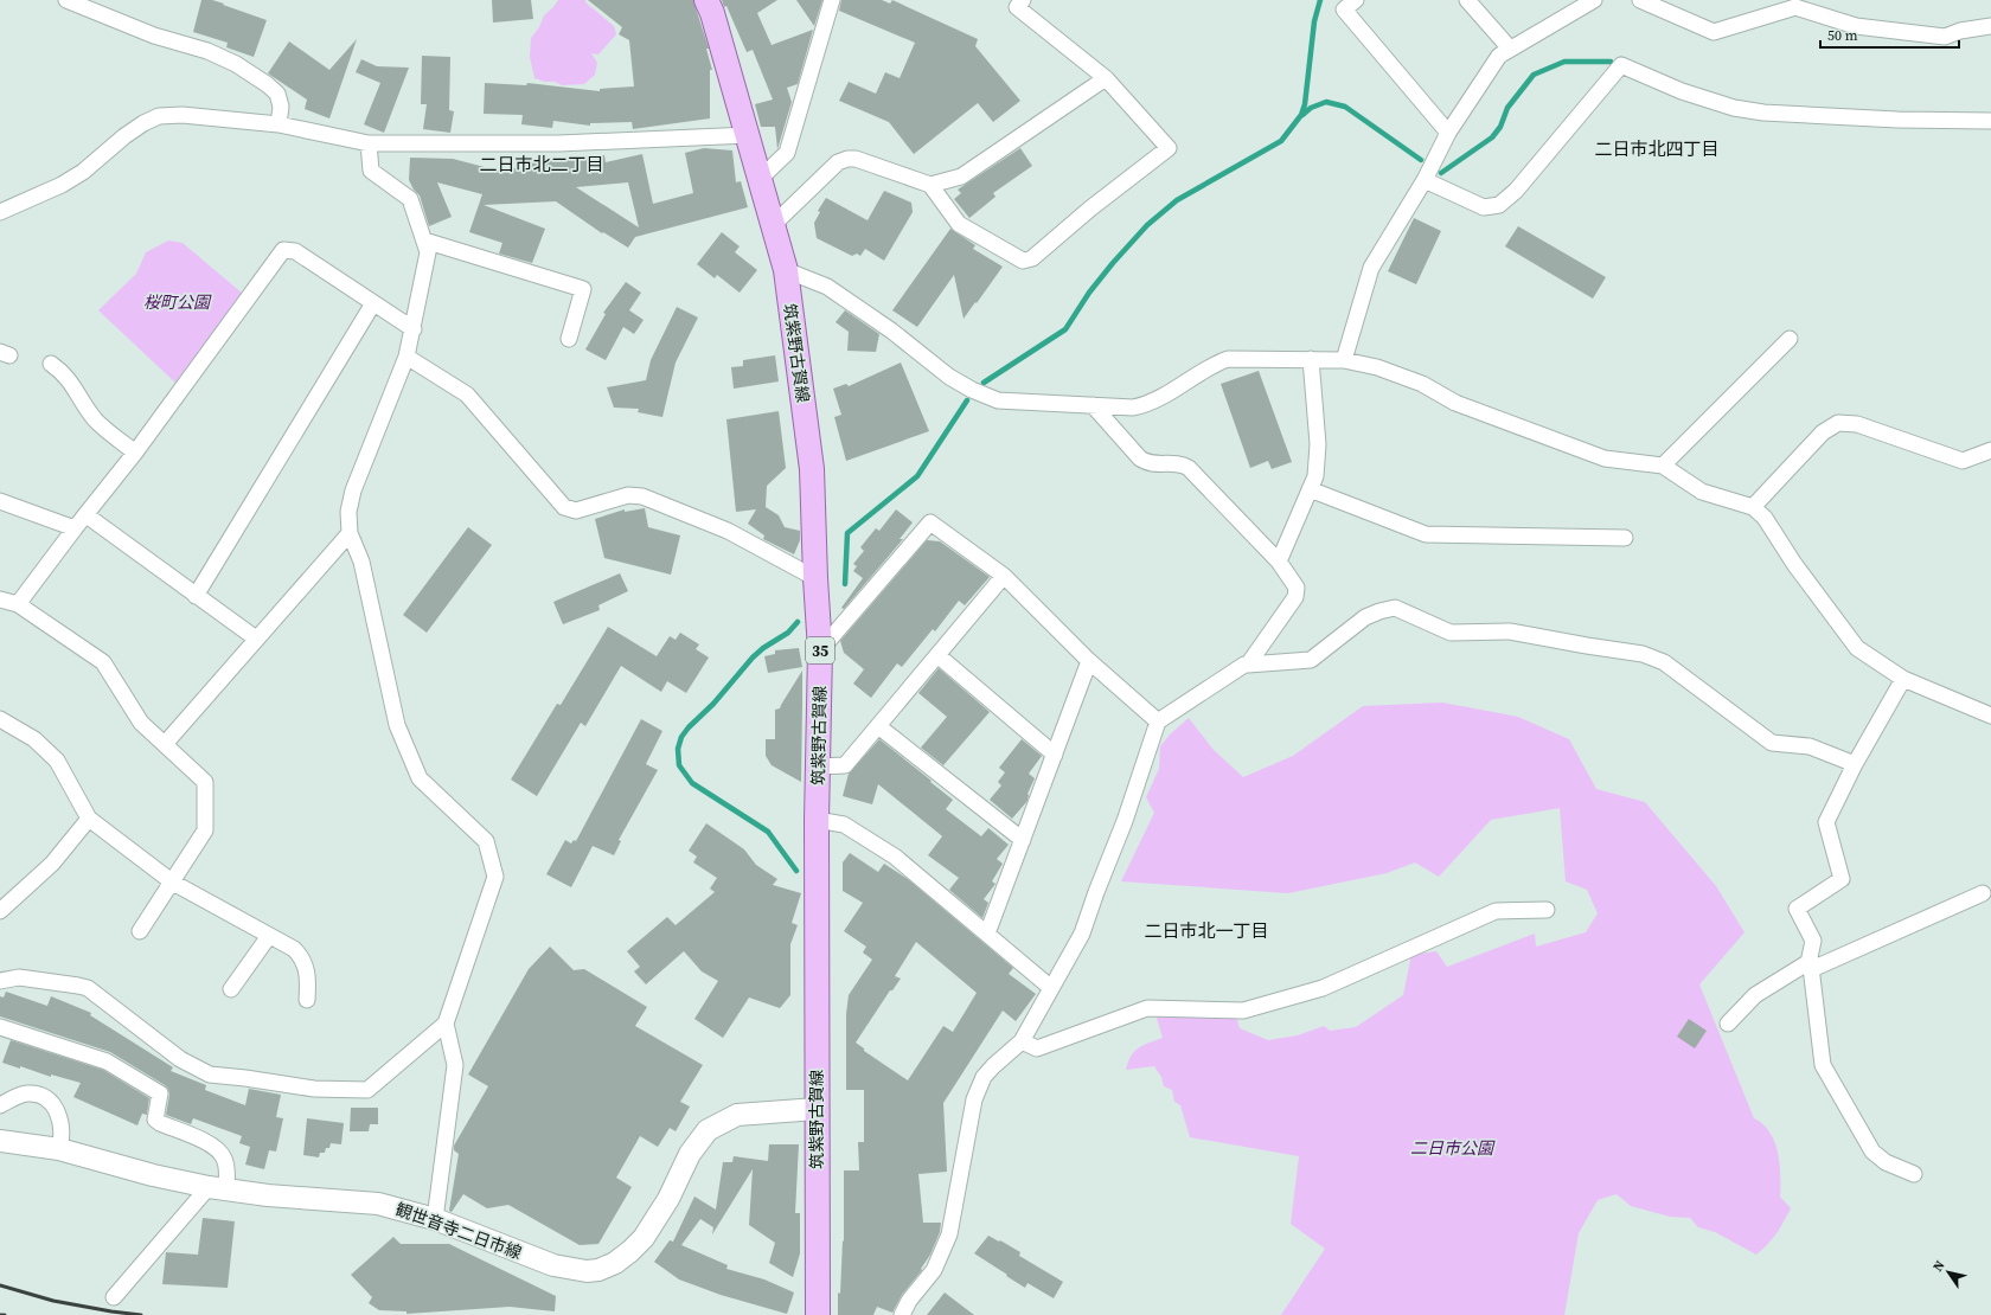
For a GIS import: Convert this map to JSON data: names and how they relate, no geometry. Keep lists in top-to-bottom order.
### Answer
{
  "streets": {
    "main road": ["筑紫野古賀線", "35", "観世音寺二日市線"]
  },
  "crossings": [
    ["筑紫野古賀線", "観世音寺二日市線"]
  ],
  "districts": ["二日市北四丁目", "二日市北二丁目", "二日市北一丁目"],
  "parks": ["桜町公園", "二日市公園"],
  "scale_bar": "50 m",
  "north": "top left"
}
